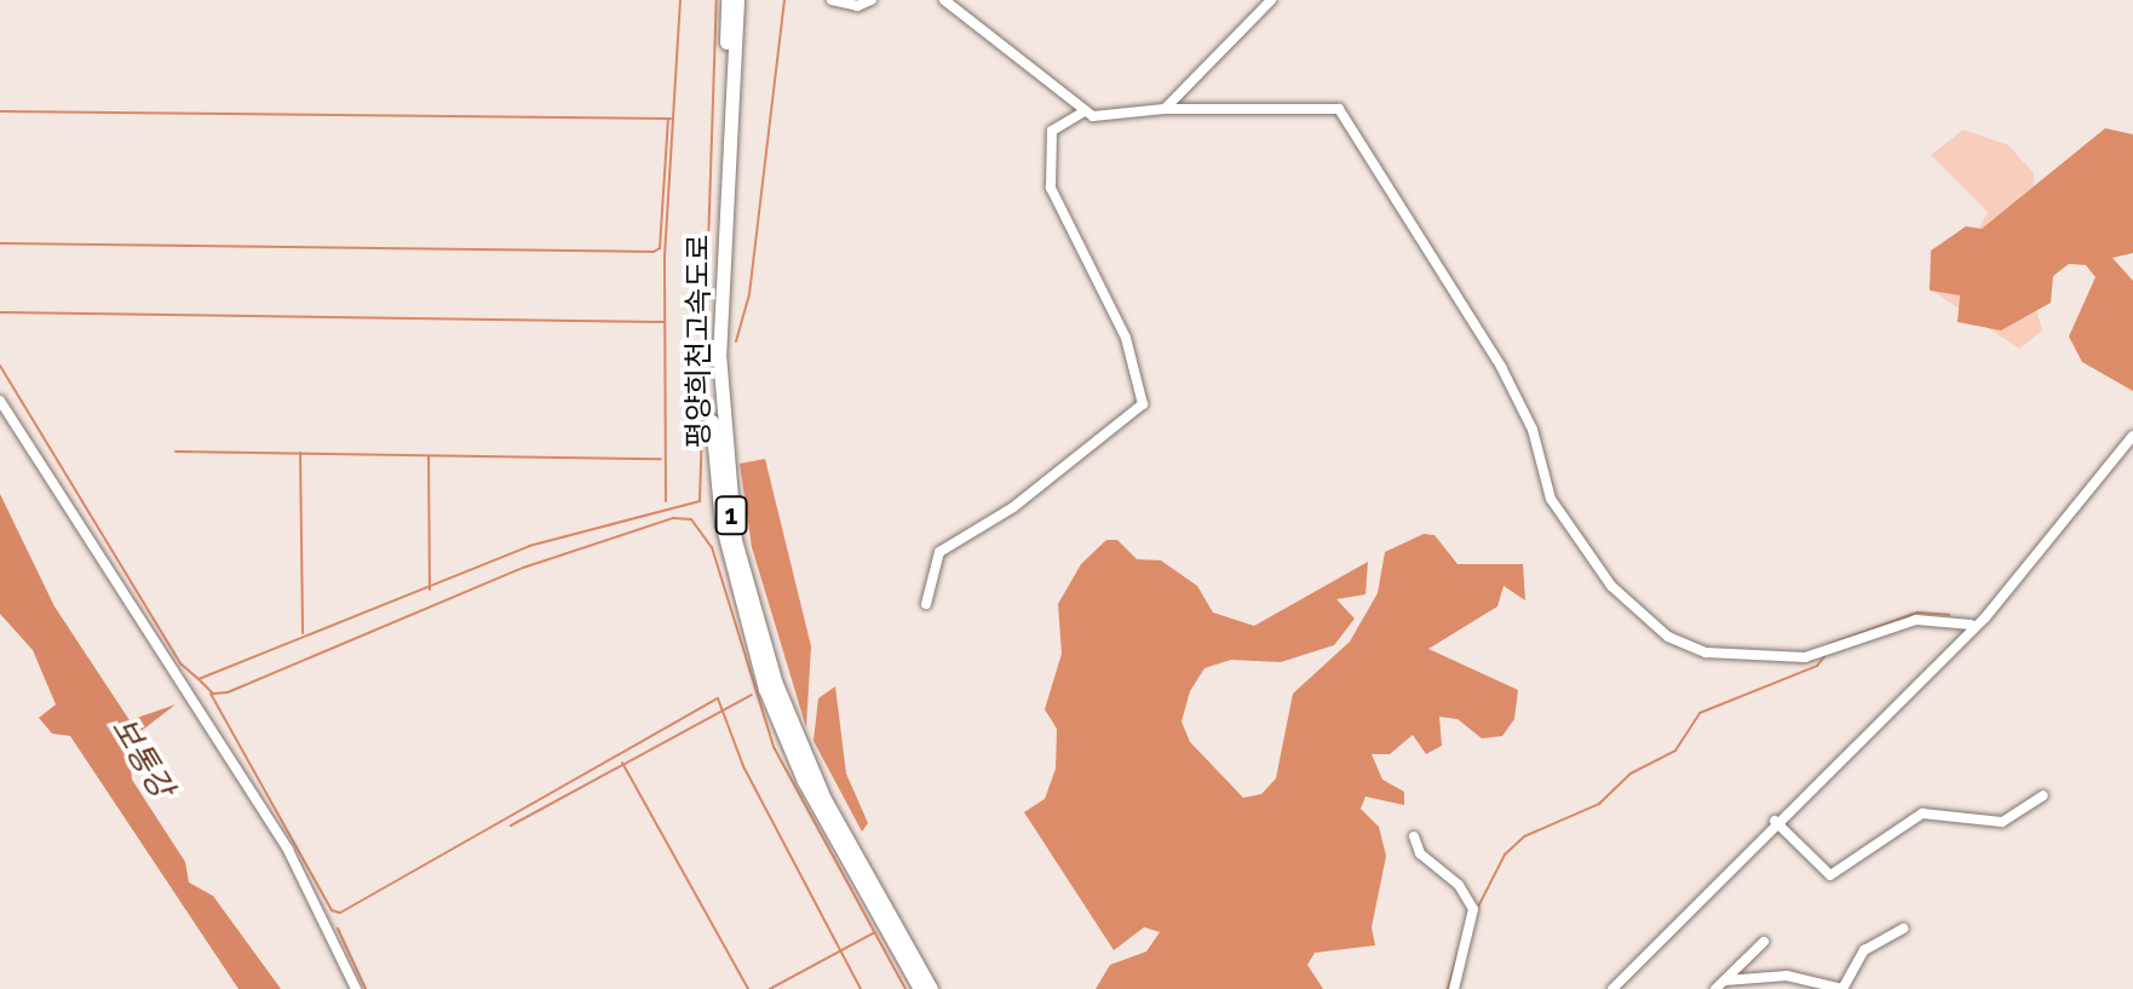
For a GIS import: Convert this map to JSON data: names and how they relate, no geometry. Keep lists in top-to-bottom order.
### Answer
{
  "streets": {
    "highway": ["평양희천고속도로", "1"]
  },
  "water": ["보통강"]
}
